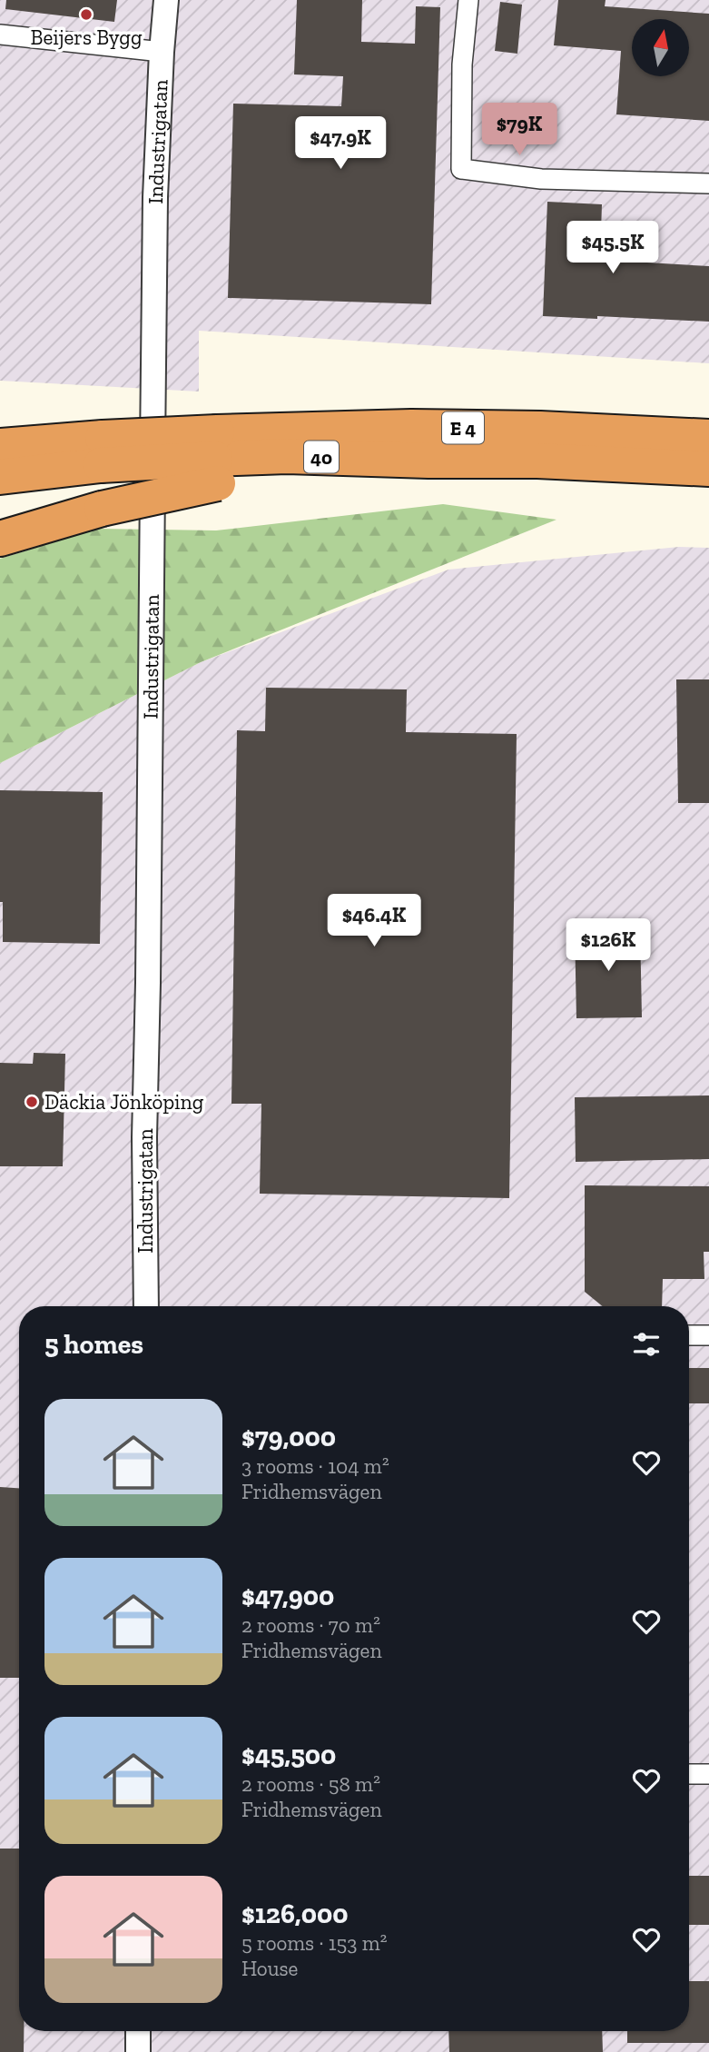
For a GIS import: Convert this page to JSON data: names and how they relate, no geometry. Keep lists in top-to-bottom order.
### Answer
{
  "streets": {
    "highway": ["E 4", "40"],
    "street": ["Industrigatan"]
  },
  "crossings": [
    ["E 4", "40"]
  ],
  "places": ["Beijers Bygg", "Däckia Jönköping"],
  "north": "top",
  "page": {
    "price": [
      "$79K",
      "$47.9K",
      "$45.5K",
      "$46.4K",
      "$126K"
    ],
    "heading": "5 homes",
    "list": [
      {
        "name": "$79,000",
        "note": "3 rooms · 104 m² · Fridhemsvägen"
      },
      {
        "name": "$47,900",
        "note": "2 rooms · 70 m² · Fridhemsvägen"
      },
      {
        "name": "$45,500",
        "note": "2 rooms · 58 m² · Fridhemsvägen"
      },
      {
        "name": "$126,000",
        "note": "5 rooms · 153 m² · House"
      }
    ]
  }
}
